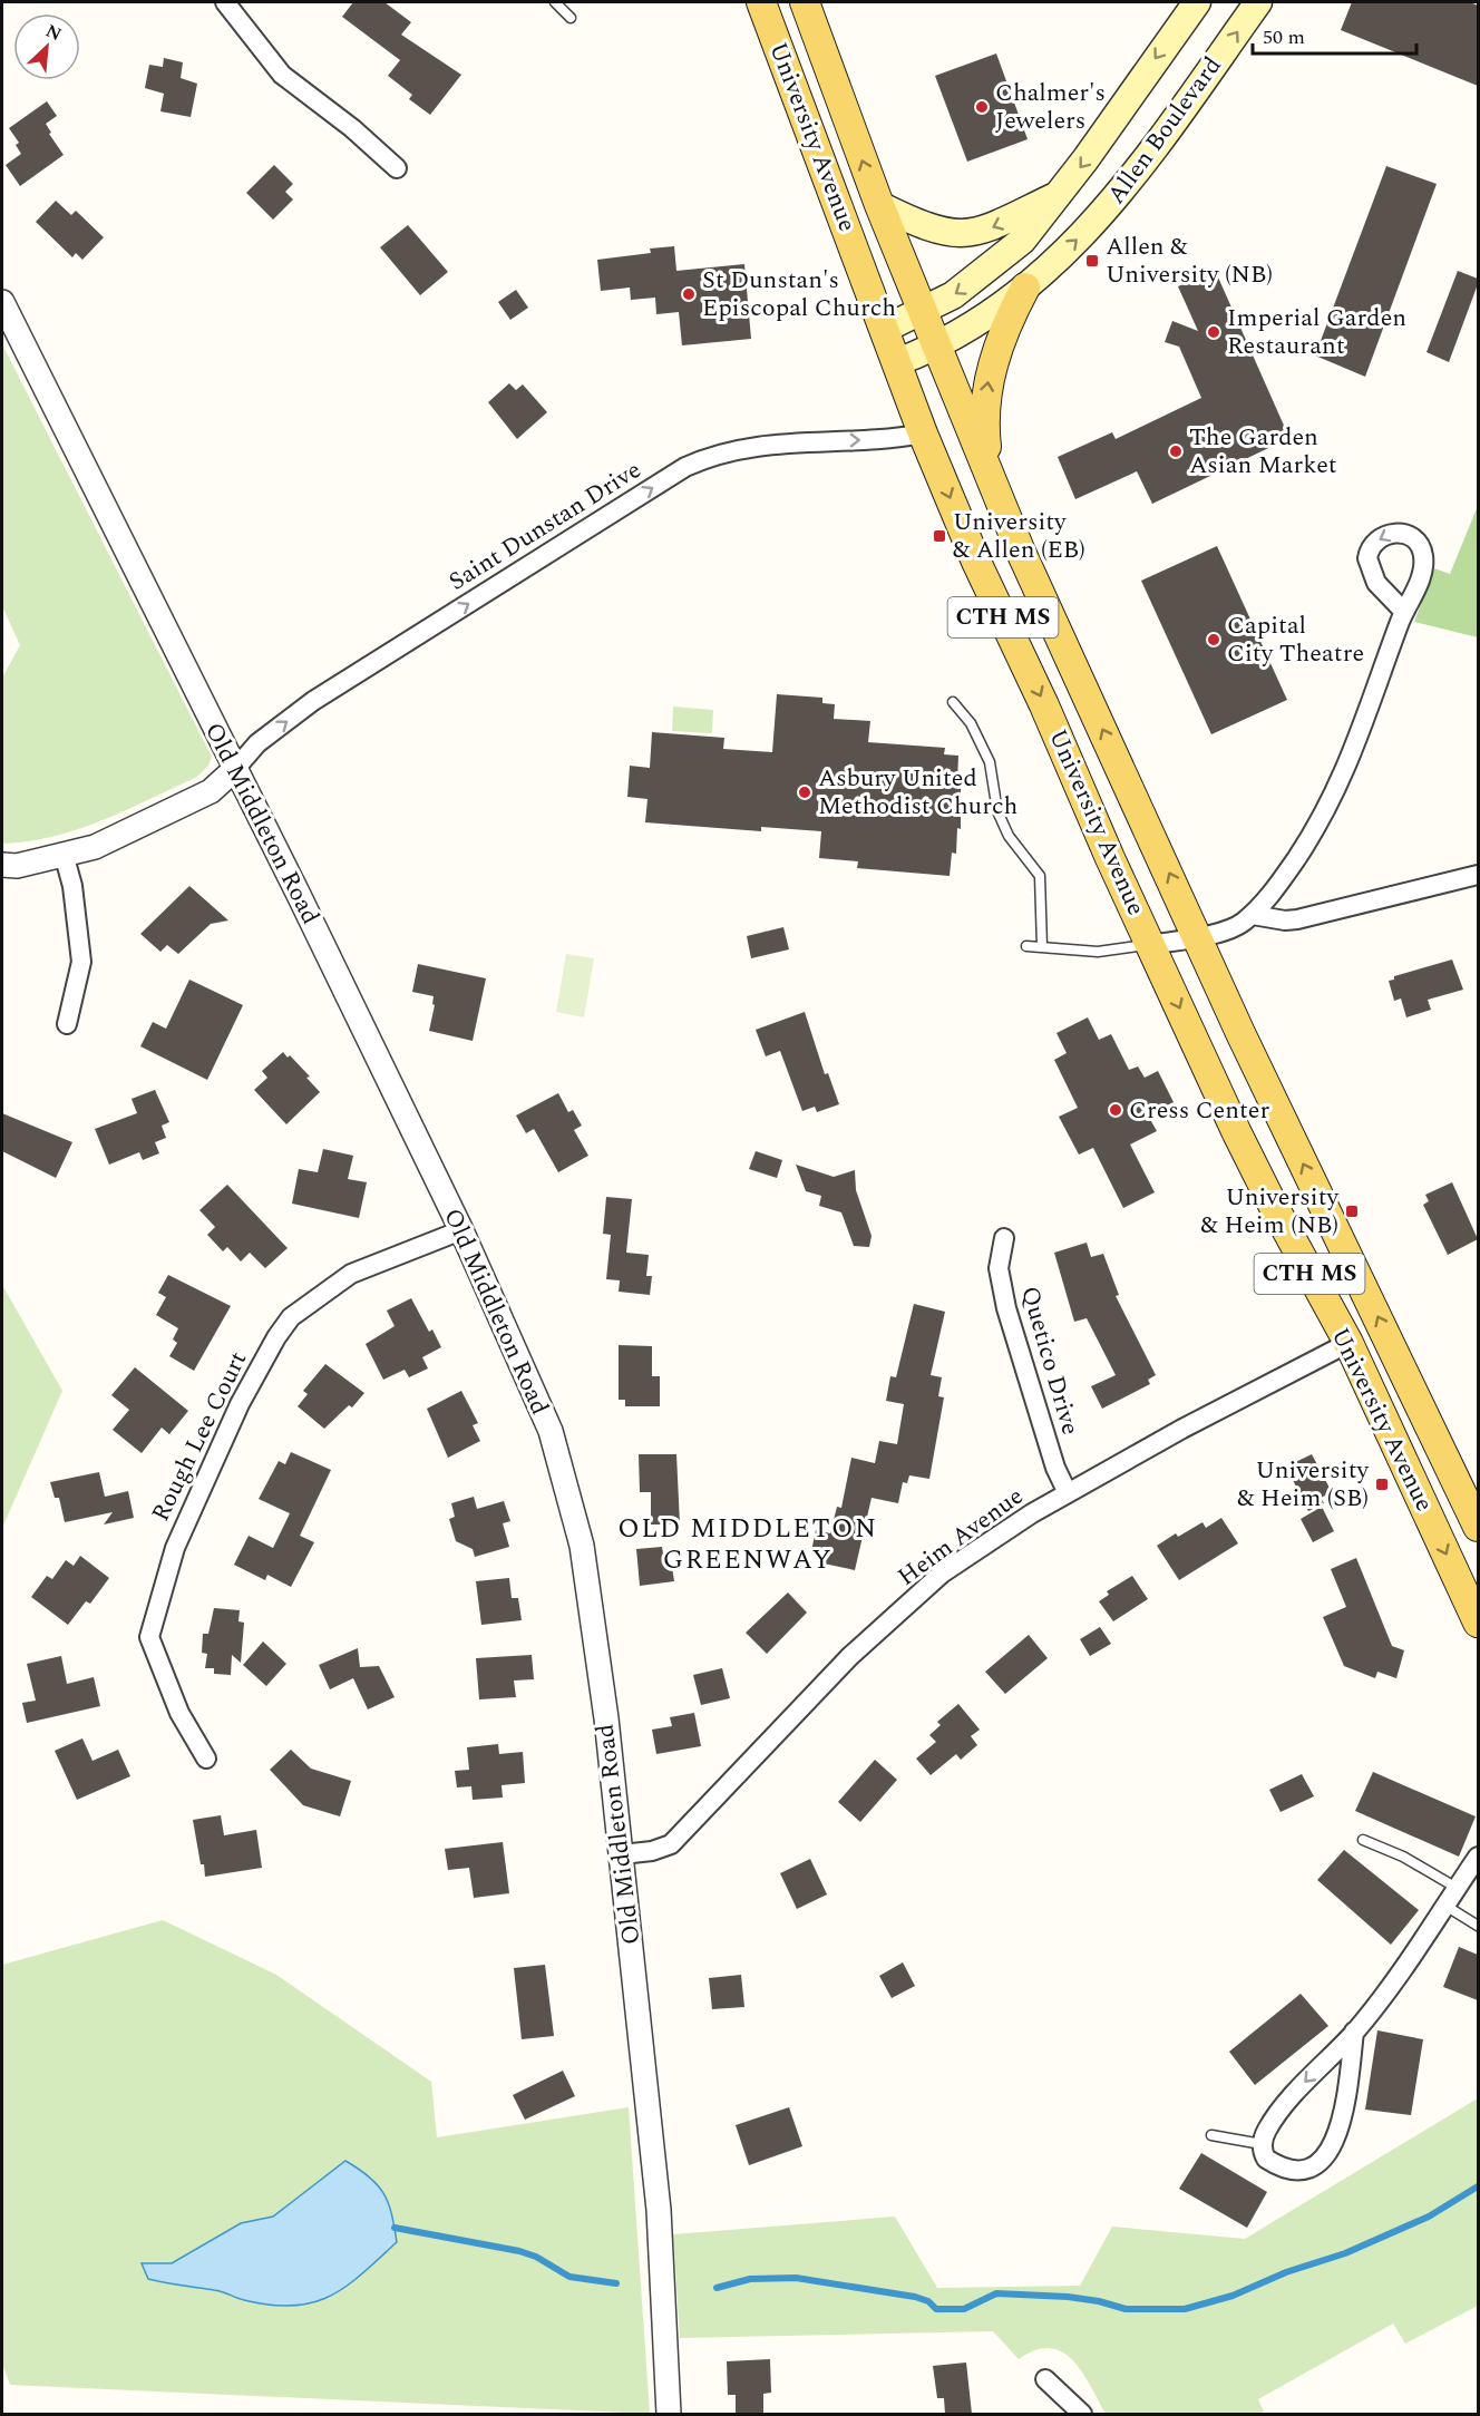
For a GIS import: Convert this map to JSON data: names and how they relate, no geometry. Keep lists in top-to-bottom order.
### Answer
{
  "streets": {
    "main road": ["Allen Boulevard", "University Avenue", "CTH MS"],
    "street": [
      "Saint Dunstan Drive",
      "Old Middleton Road",
      "Quetico Drive",
      "Rough Lee Court",
      "Heim Avenue"
    ]
  },
  "crossings": [
    ["Allen Boulevard", "University Avenue"],
    ["University Avenue", "Saint Dunstan Drive"],
    ["University Avenue", "Heim Avenue"],
    ["Saint Dunstan Drive", "Old Middleton Road"],
    ["Old Middleton Road", "Rough Lee Court"],
    ["Old Middleton Road", "Heim Avenue"],
    ["Quetico Drive", "Heim Avenue"]
  ],
  "one_way": ["Saint Dunstan Drive"],
  "districts": ["OLD MIDDLETON GREENWAY"],
  "places": {
    "other": [
      "Chalmer's Jewelers",
      "St Dunstan's Episcopal Church",
      "Imperial Garden Restaurant",
      "The Garden Asian Market",
      "Capital City Theatre",
      "Asbury United Methodist Church",
      "Cress Center"
    ],
    "transit": [
      "Allen & University (NB)",
      "University & Allen (EB)",
      "University & Heim (NB)",
      "University & Heim (SB)"
    ]
  },
  "scale_bar": "50 m",
  "north": "top right"
}
